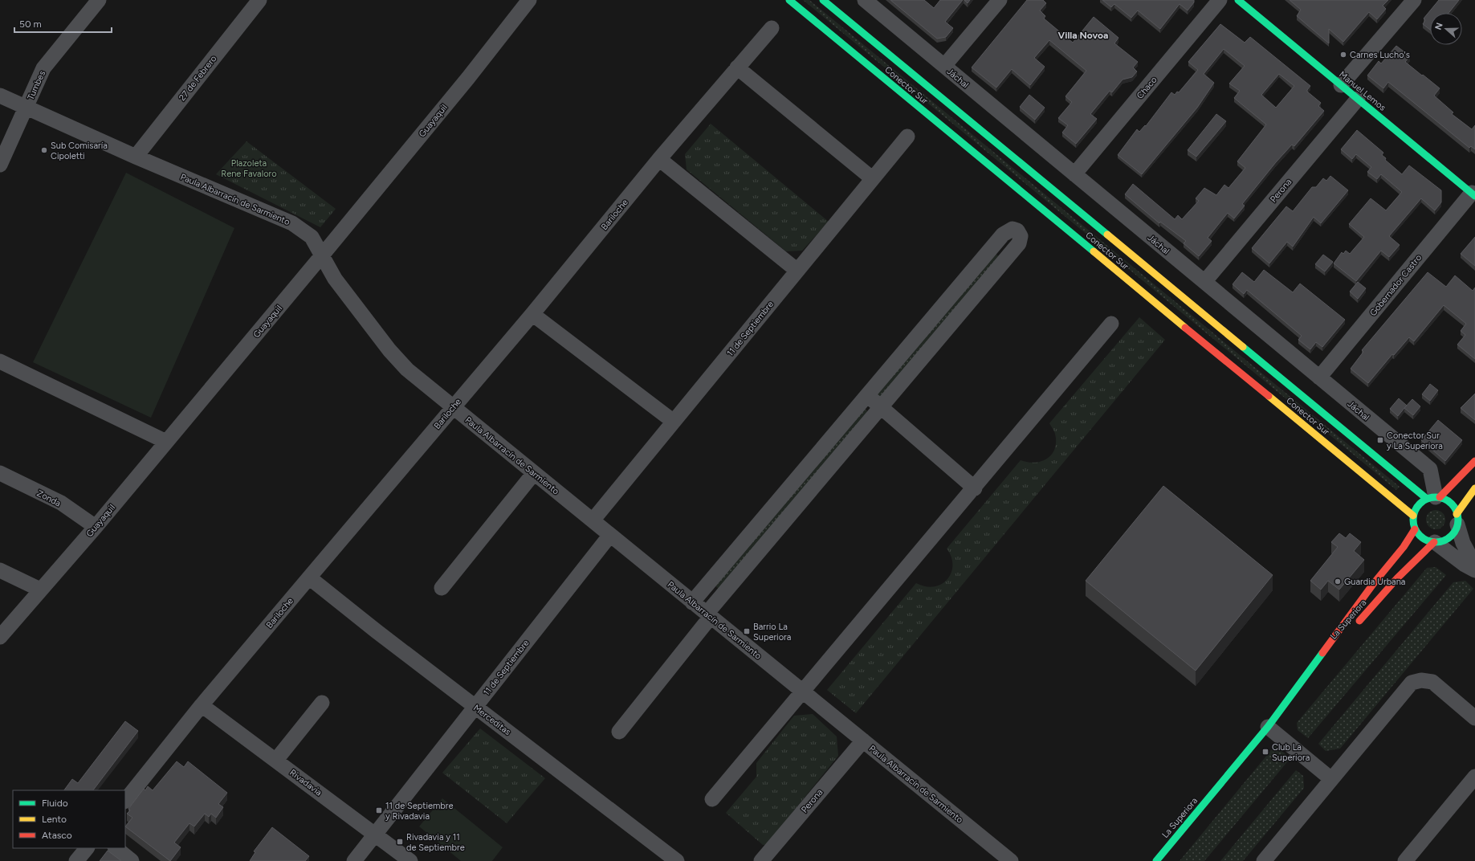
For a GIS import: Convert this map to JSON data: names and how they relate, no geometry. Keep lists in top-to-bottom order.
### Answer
{
  "streets": {
    "main road": ["Conector Sur", "Manuel Lemos", "La Superiora"],
    "street": [
      "27 de Febrero",
      "Jáchal",
      "Tumbes",
      "Chaco",
      "Guayaquil",
      "Perona",
      "Paula Albarracín de Sarmiento",
      "Bariloche",
      "Gobernador Castro",
      "11 de Septiembre",
      "Zonda",
      "Merceditas",
      "Rivadavia"
    ]
  },
  "crossings": [
    ["27 de Febrero", "Paula Albarracín de Sarmiento"],
    ["Jáchal", "Conector Sur"],
    ["Jáchal", "Chaco"],
    ["Jáchal", "Perona"],
    ["Jáchal", "Gobernador Castro"],
    ["Jáchal", "La Superiora"],
    ["Tumbes", "Paula Albarracín de Sarmiento"],
    ["Conector Sur", "La Superiora"],
    ["Manuel Lemos", "Perona"],
    ["Manuel Lemos", "Gobernador Castro"],
    ["Guayaquil", "Paula Albarracín de Sarmiento"],
    ["Guayaquil", "Zonda"],
    ["Perona", "Paula Albarracín de Sarmiento"],
    ["Paula Albarracín de Sarmiento", "Bariloche"],
    ["Paula Albarracín de Sarmiento", "11 de Septiembre"],
    ["Bariloche", "Merceditas"],
    ["Bariloche", "Rivadavia"],
    ["11 de Septiembre", "Merceditas"],
    ["11 de Septiembre", "Rivadavia"]
  ],
  "districts": ["Villa Novoa"],
  "parks": ["Plazoleta Rene Favaloro"],
  "places": {
    "other": ["Carnes Lucho's", "Sub Comisaría Cipoletti", "Guardia Urbana"],
    "transit": [
      "Conector Sur y La Superiora",
      "Barrio La Superiora",
      "Club La Superiora",
      "11 de Septiembre y Rivadavia",
      "Rivadavia y 11 de Septiembre"
    ]
  },
  "legend": ["Fluido", "Lento", "Atasco"],
  "scale_bar": "50 m",
  "north": "left"
}
